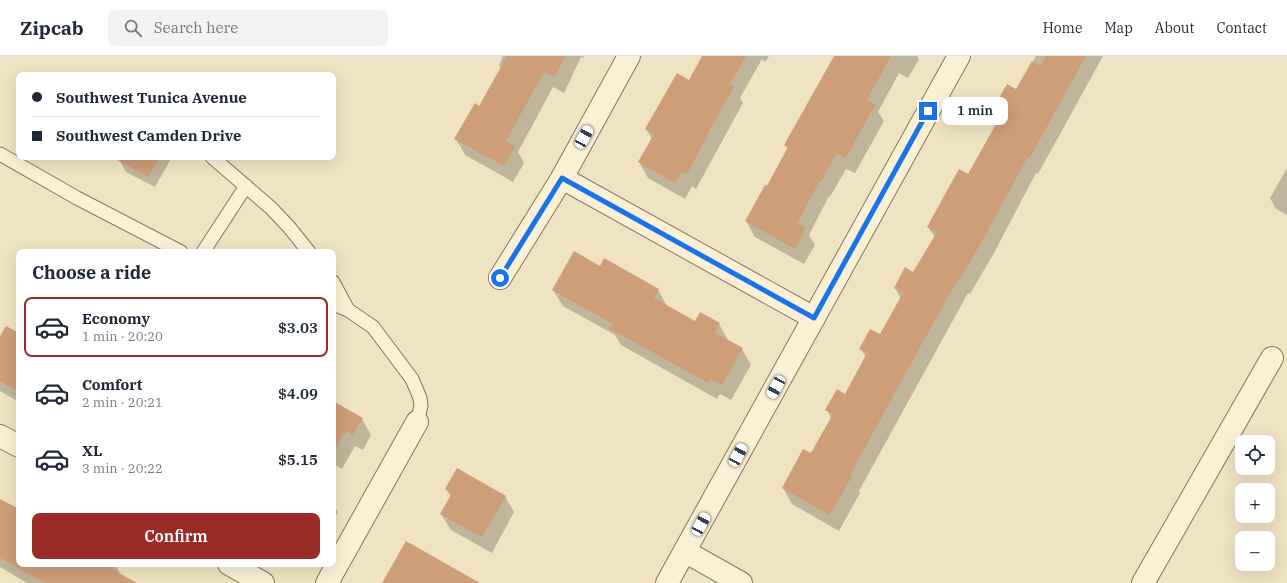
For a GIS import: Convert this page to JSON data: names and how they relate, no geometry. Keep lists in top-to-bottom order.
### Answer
{
  "page": {
    "header": "Zipcab",
    "search": "Search here",
    "nav": [
      "Home",
      "Map",
      "About",
      "Contact"
    ],
    "banner": ["Southwest Tunica Avenue", "Southwest Camden Drive"],
    "bubble": "1 min",
    "heading": "Choose a ride",
    "list": [
      {
        "name": "Economy",
        "note": "1 min · 20:20",
        "value": "$3.03"
      },
      {
        "name": "Comfort",
        "note": "2 min · 20:21",
        "value": "$4.09"
      },
      {
        "name": "XL",
        "note": "3 min · 20:22",
        "value": "$5.15"
      }
    ],
    "map_buttons": ["+", "−"],
    "buttons": "Confirm"
  }
}
